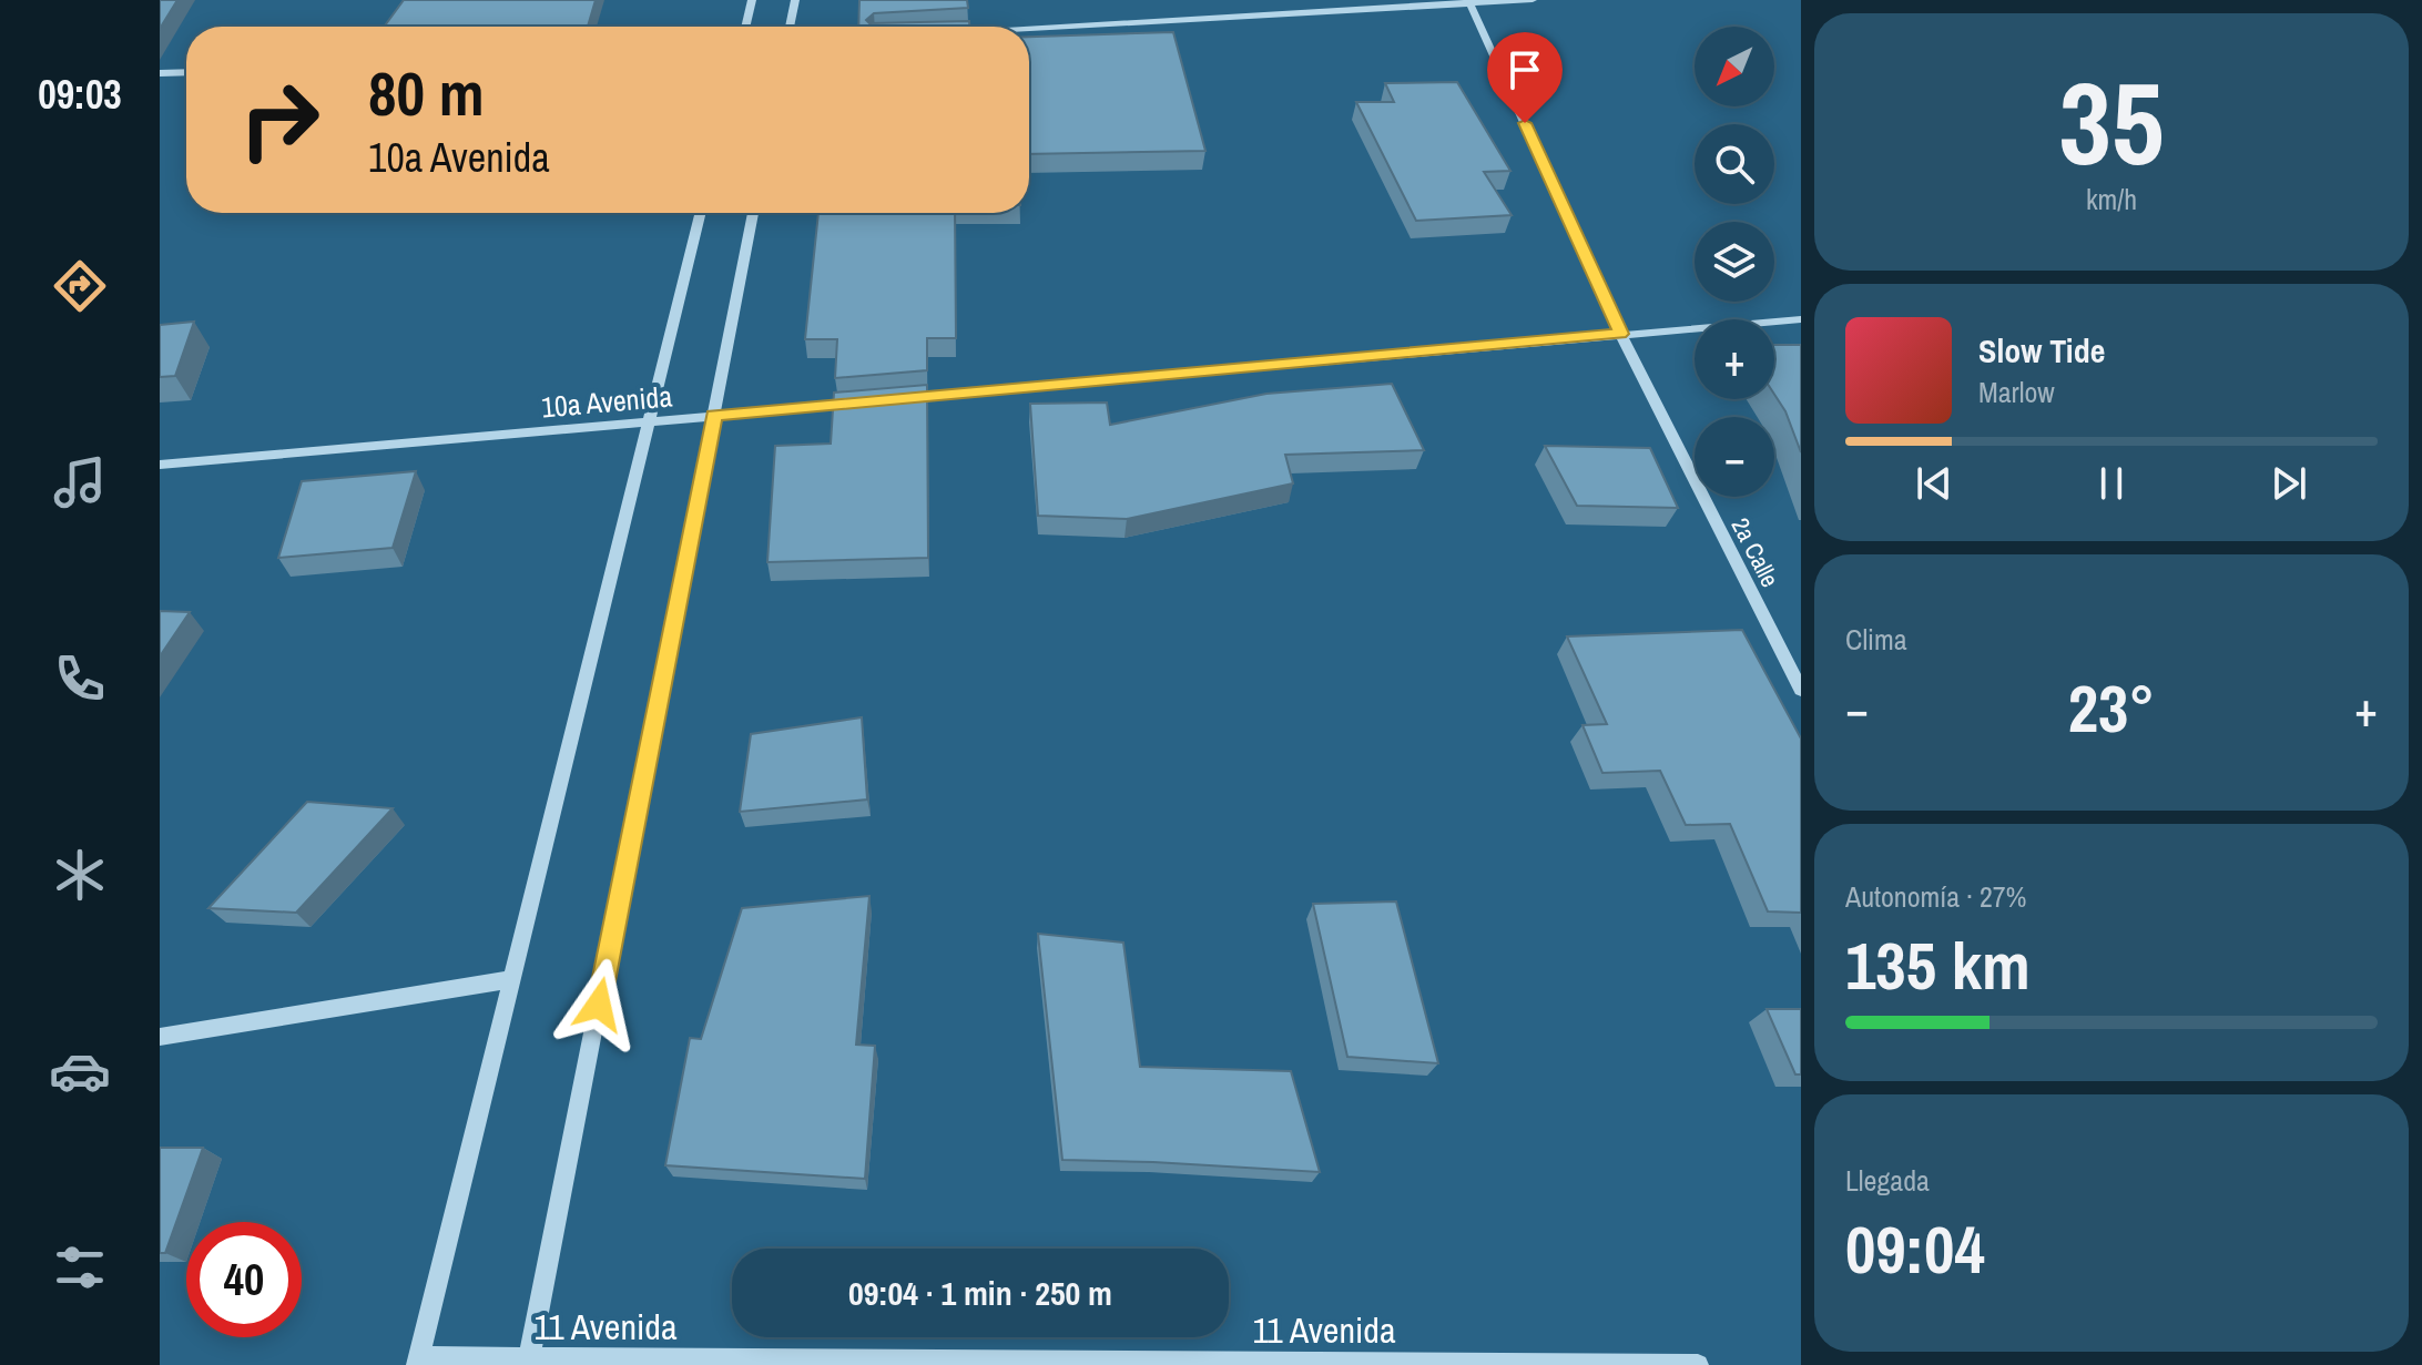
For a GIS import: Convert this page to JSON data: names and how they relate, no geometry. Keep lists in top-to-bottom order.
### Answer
{
  "streets": {
    "street": ["10a Avenida", "2a Calle", "11 Avenida"]
  },
  "north": "bottom left",
  "page": {
    "tabs": "09:03",
    "tile": [
      ["35", "km/h"],
      "Clima",
      ["Autonomía · 27%", "135 km"],
      ["Llegada", "09:04"]
    ],
    "map_buttons": ["+", "−"],
    "turn": ["80 m", "10a Avenida"],
    "song": ["Slow Tide", "Marlow"],
    "heat": ["−", "23°", "+"],
    "limit": "40",
    "trip": "09:04 · 1 min · 250 m"
  }
}
